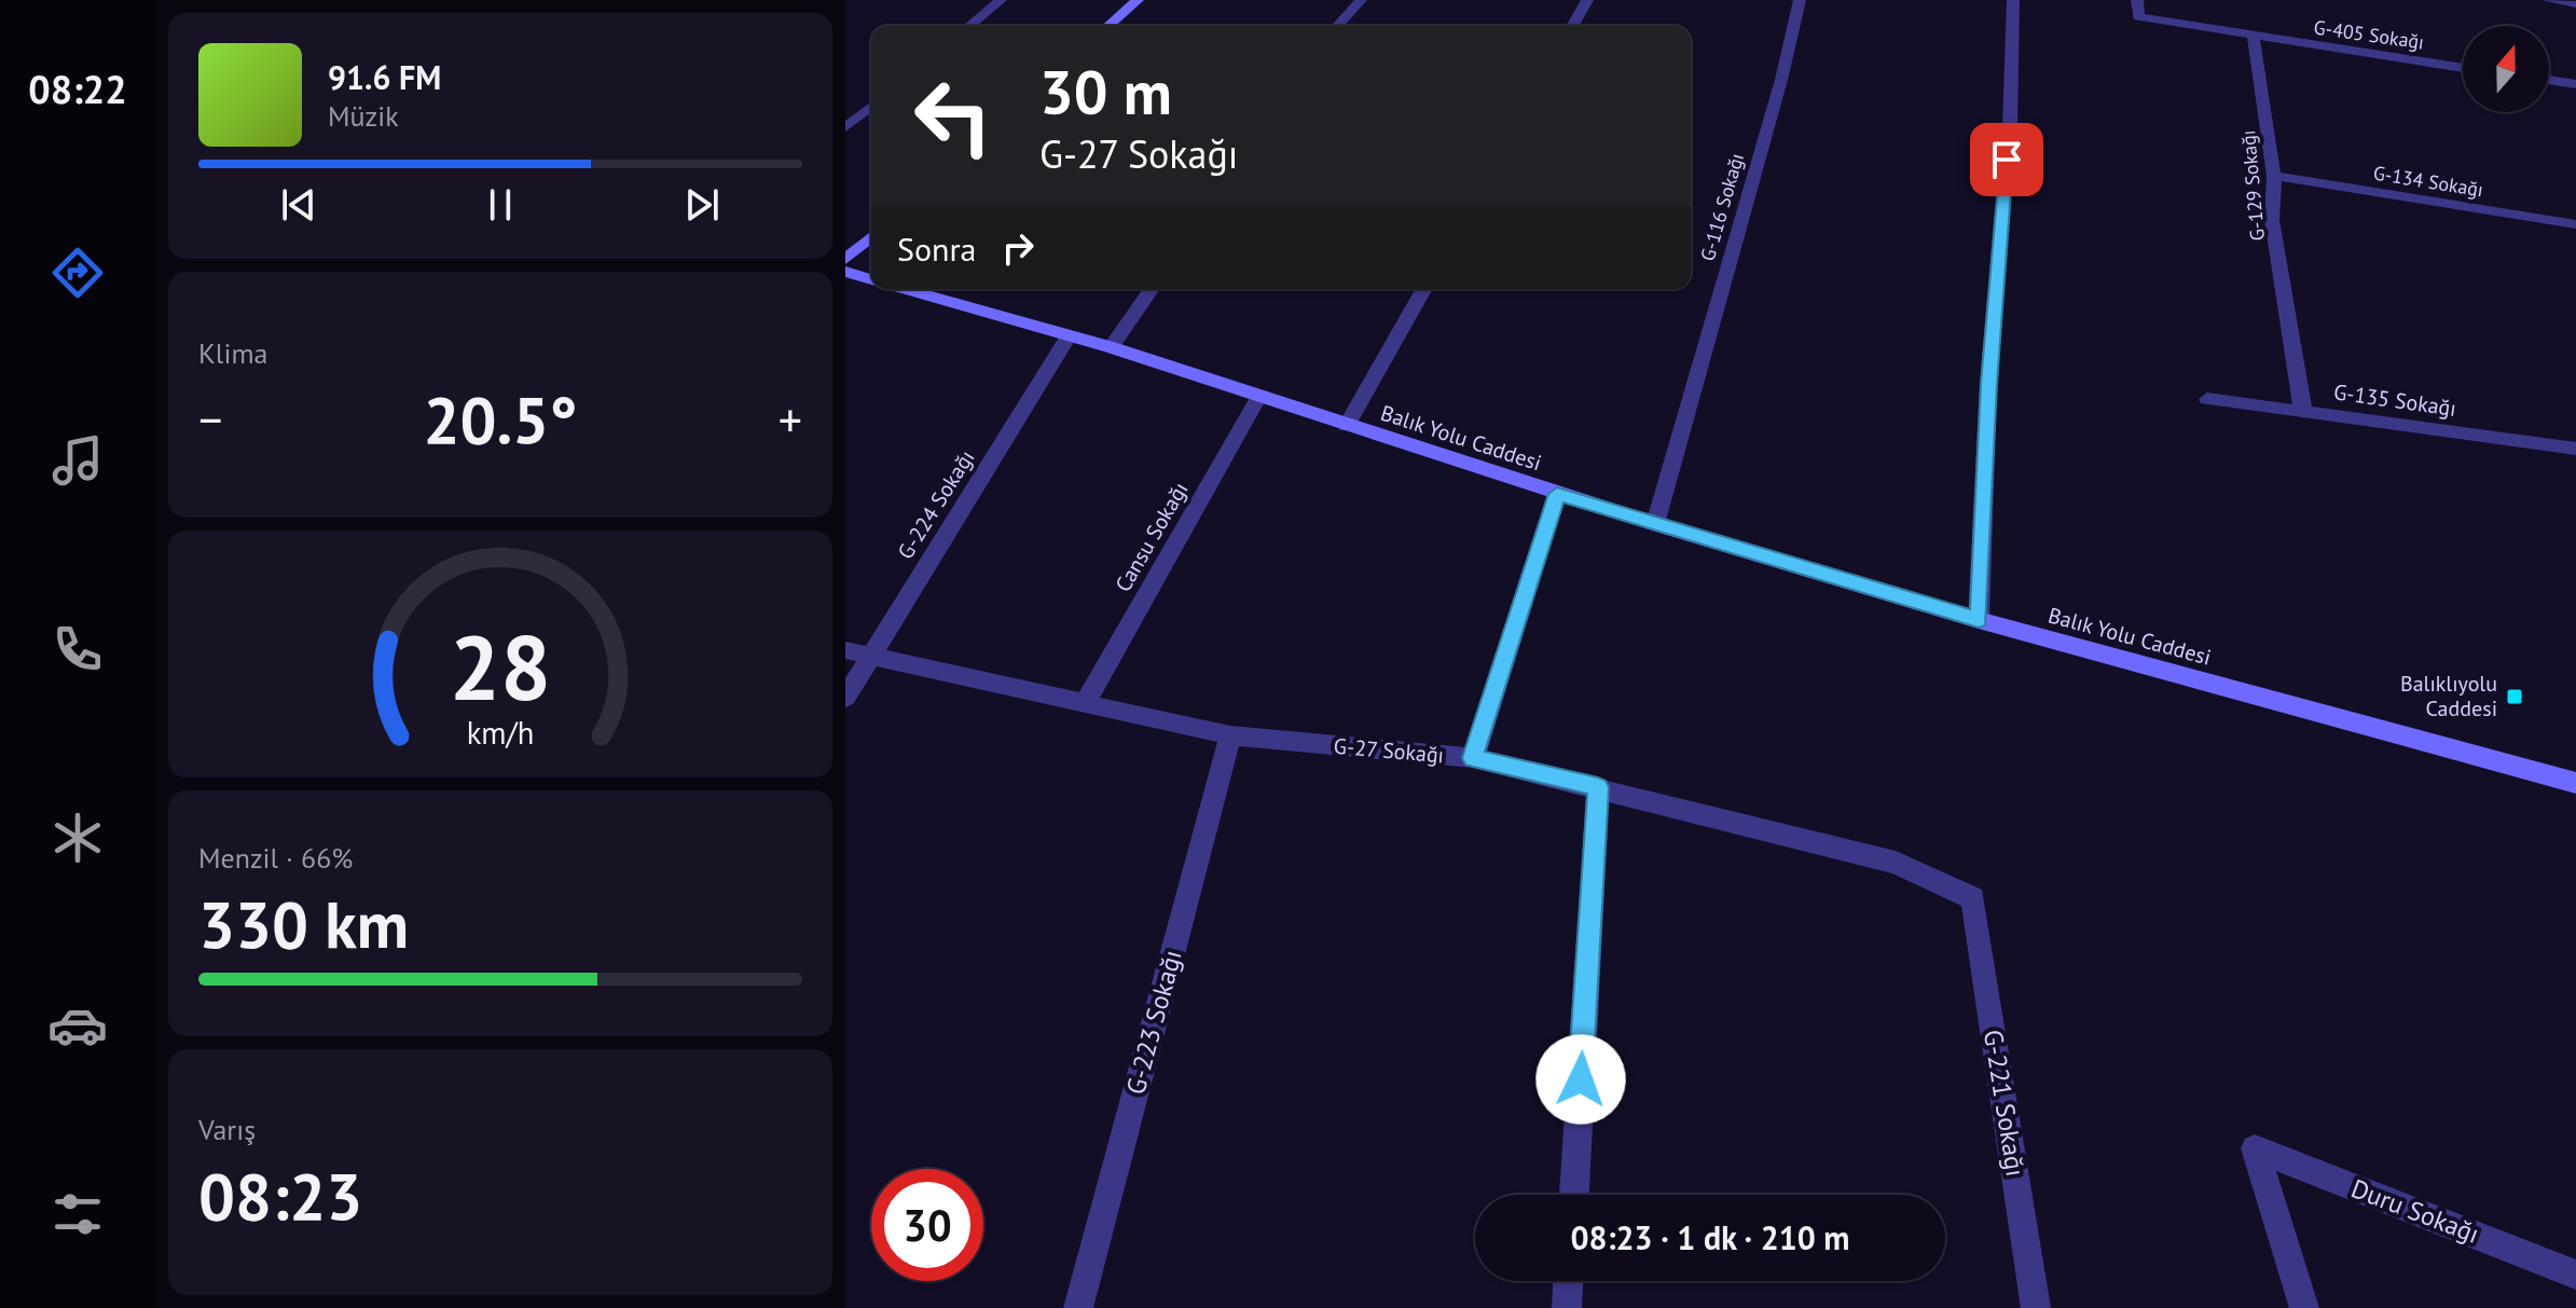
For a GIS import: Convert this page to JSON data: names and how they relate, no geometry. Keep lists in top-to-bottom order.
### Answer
{
  "streets": {
    "main road": ["Balık Yolu Caddesi"],
    "street": [
      "G-405 Sokağı",
      "G-134 Sokağı",
      "G-129 Sokağı",
      "G-116 Sokağı",
      "G-135 Sokağı",
      "G-224 Sokağı",
      "Cansu Sokağı",
      "G-27 Sokağı",
      "G-223 Sokağı",
      "G-221 Sokağı",
      "Duru Sokağı"
    ]
  },
  "crossings": [
    ["G-405 Sokağı", "G-129 Sokağı"],
    ["G-134 Sokağı", "G-129 Sokağı"],
    ["G-129 Sokağı", "G-135 Sokağı"],
    ["G-116 Sokağı", "Balık Yolu Caddesi"],
    ["Balık Yolu Caddesi", "G-224 Sokağı"],
    ["Balık Yolu Caddesi", "Cansu Sokağı"],
    ["G-224 Sokağı", "G-27 Sokağı"],
    ["Cansu Sokağı", "G-27 Sokağı"],
    ["G-27 Sokağı", "G-223 Sokağı"],
    ["G-27 Sokağı", "G-221 Sokağı"]
  ],
  "places": {
    "transit": ["Balıklıyolu Caddesi"]
  },
  "north": "top",
  "page": {
    "tabs": "08:22",
    "turn": ["30 m", "G-27 Sokağı"],
    "song": ["91.6 FM", "Müzik"],
    "then": "Sonra",
    "tile": [
      "Klima",
      ["Menzil · 66%", "330 km"],
      ["Varış", "08:23"]
    ],
    "heat": ["−", "20.5°", "+"],
    "limit": "30",
    "trip": "08:23 · 1 dk · 210 m",
    "gauge": ["28", "km/h"]
  }
}
